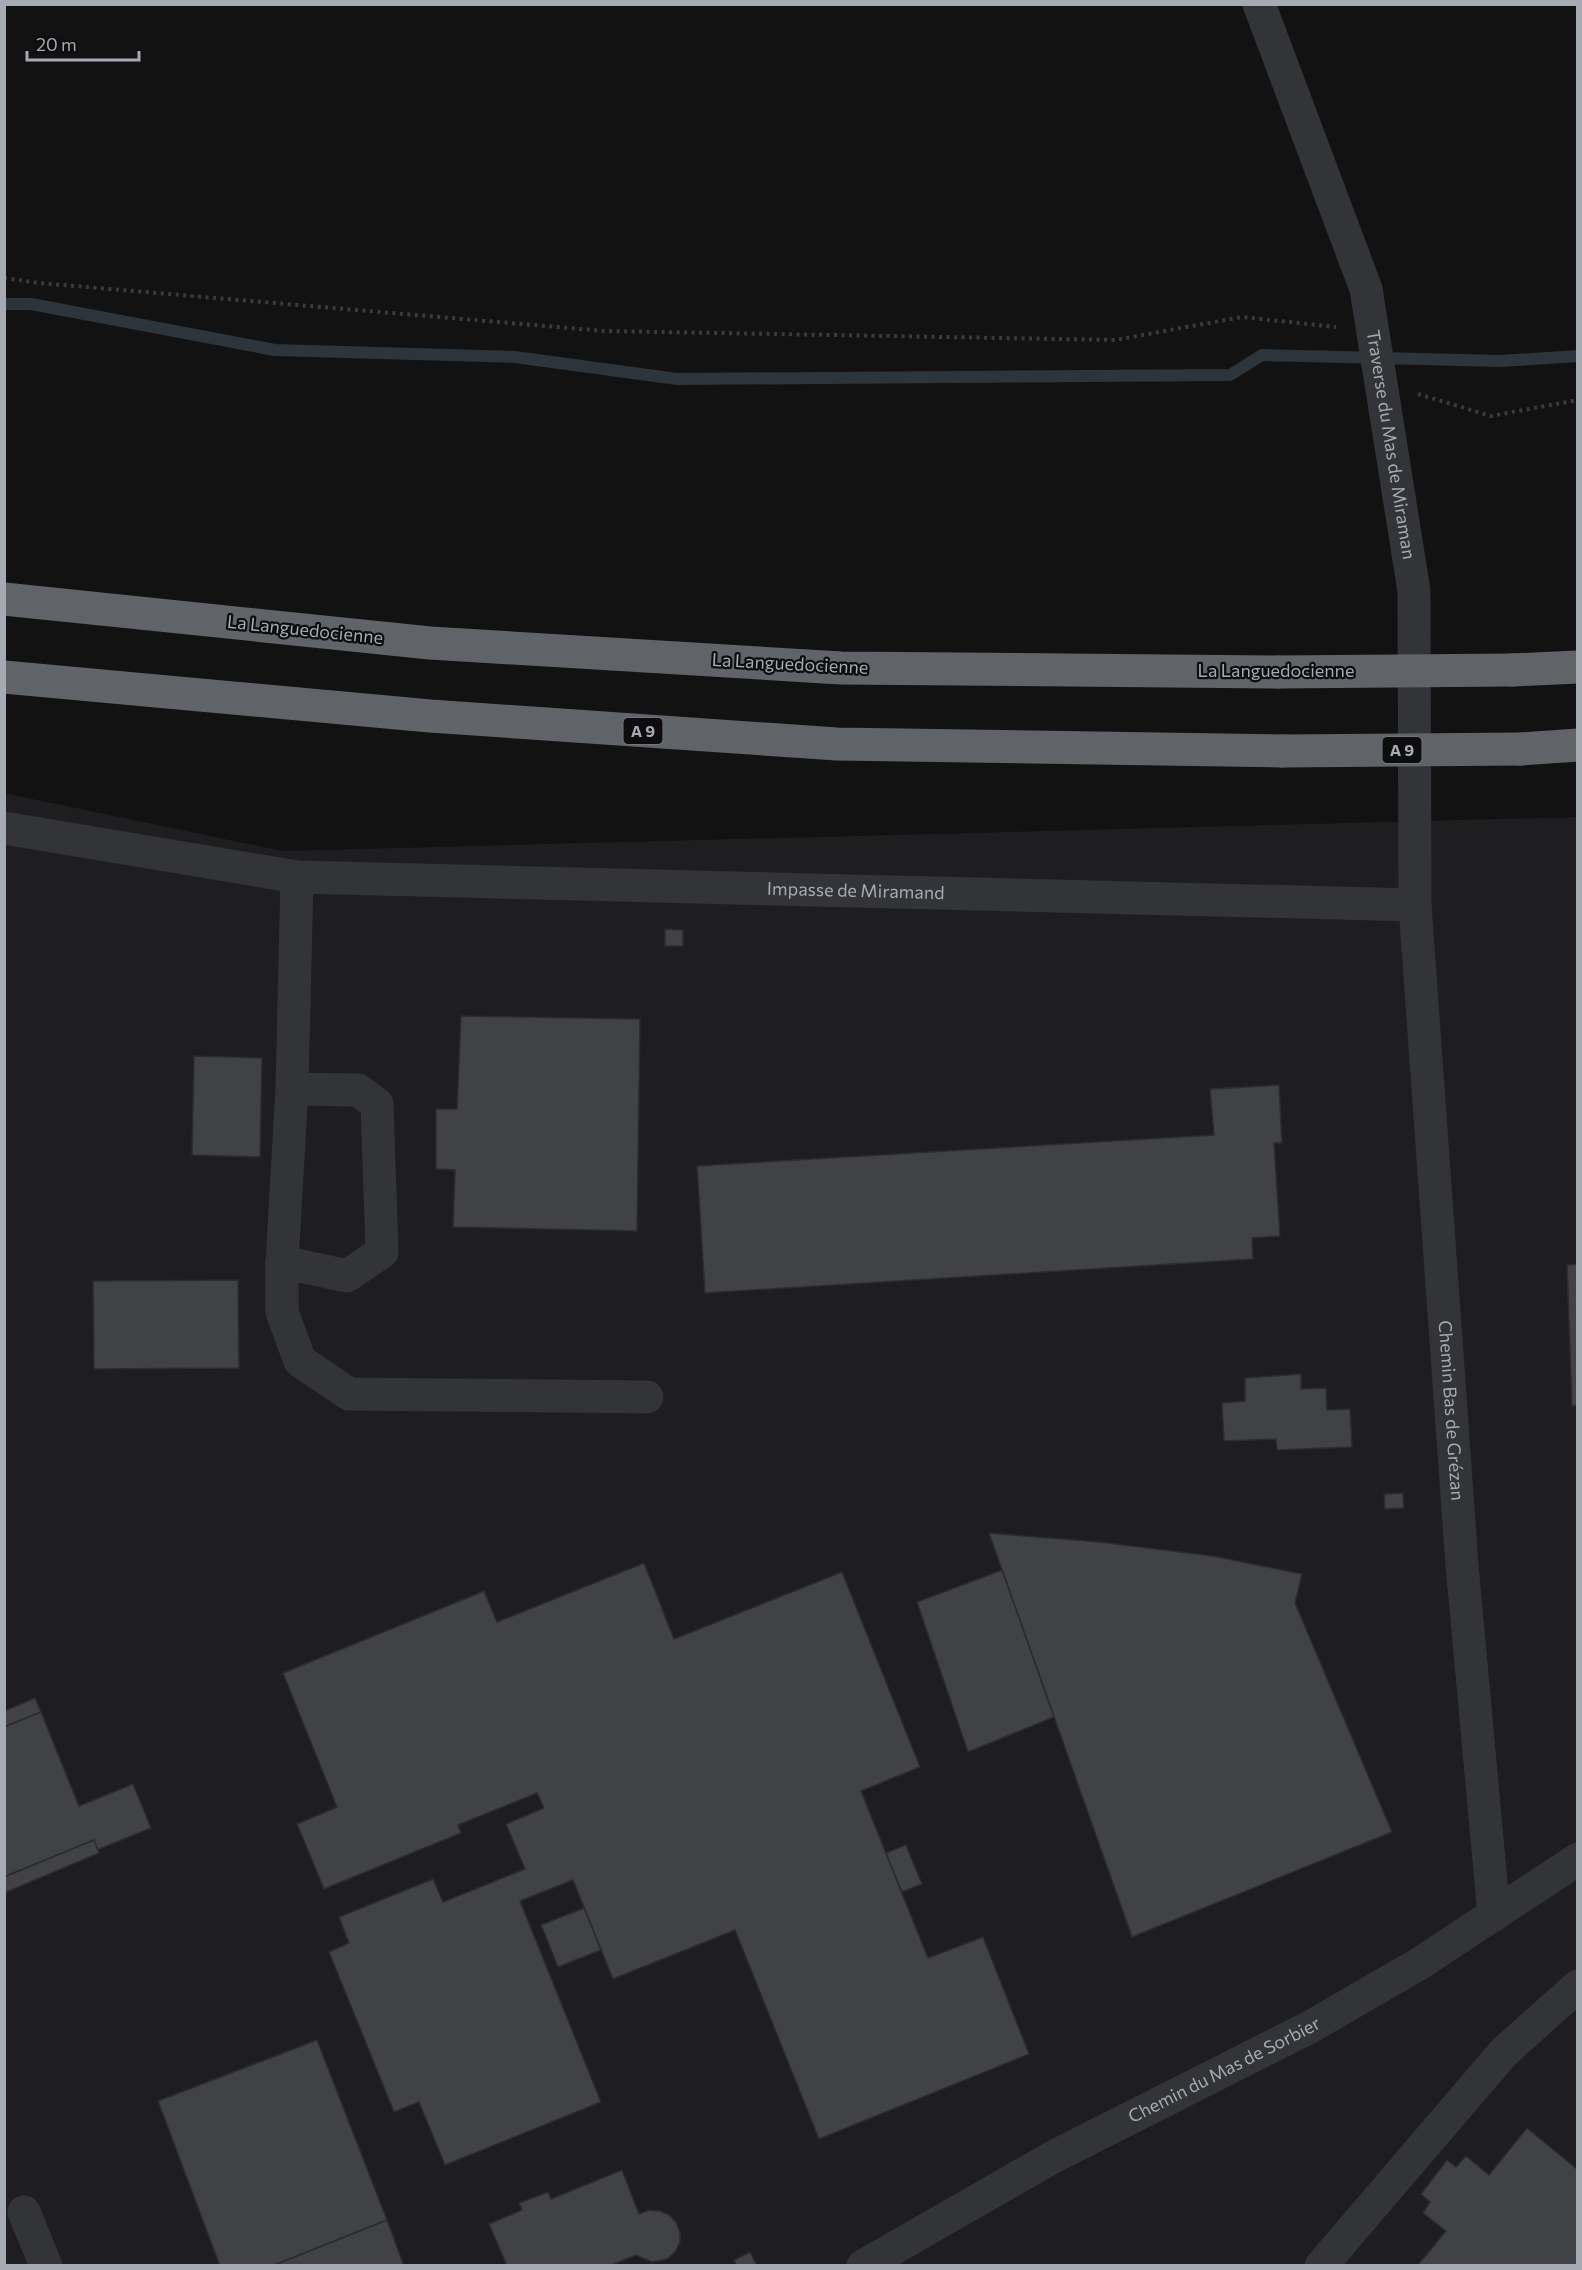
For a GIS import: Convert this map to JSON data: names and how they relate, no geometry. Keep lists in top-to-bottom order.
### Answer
{
  "streets": {
    "highway": ["La Languedocienne", "A 9"],
    "street": [
      "Traverse du Mas de Miraman",
      "Impasse de Miramand",
      "Chemin Bas de Grézan",
      "Chemin du Mas de Sorbier"
    ]
  },
  "crossings": [
    ["Traverse du Mas de Miraman", "Impasse de Miramand"],
    ["Traverse du Mas de Miraman", "Chemin Bas de Grézan"],
    ["Impasse de Miramand", "Chemin Bas de Grézan"],
    ["Chemin Bas de Grézan", "Chemin du Mas de Sorbier"]
  ],
  "scale_bar": "20 m"
}
